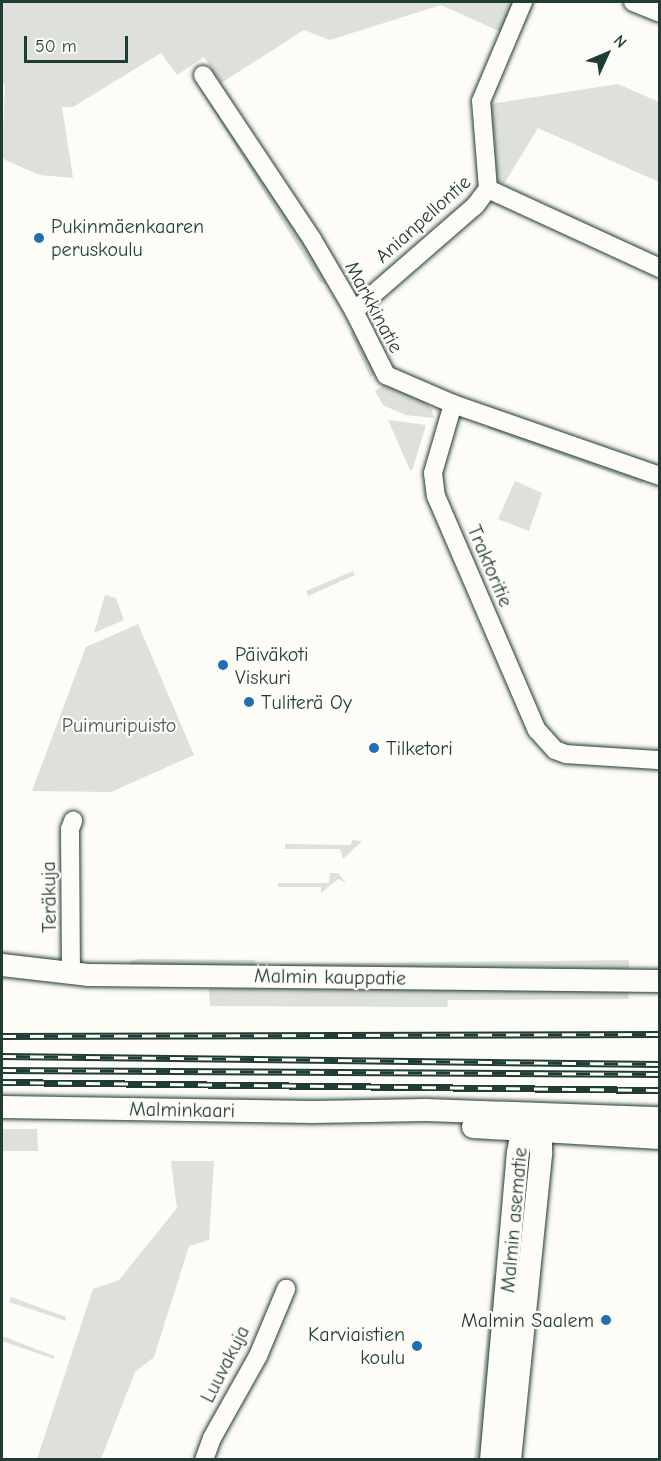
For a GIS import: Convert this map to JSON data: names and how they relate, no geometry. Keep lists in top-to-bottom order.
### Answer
{
  "streets": {
    "main road": ["Malmin kauppatie", "Malminkaari", "Malmin asematie"],
    "street": [
      "Anianpellontie",
      "Markkinatie",
      "Traktoritie",
      "Teräkuja",
      "Luuvakuja"
    ]
  },
  "crossings": [
    ["Anianpellontie", "Markkinatie"],
    ["Markkinatie", "Traktoritie"],
    ["Teräkuja", "Malmin kauppatie"],
    ["Malminkaari", "Malmin asematie"]
  ],
  "parks": ["Puimuripuisto"],
  "places": [
    "Pukinmäenkaaren peruskoulu",
    "Päiväkoti Viskuri",
    "Tuliterä Oy",
    "Tilketori",
    "Malmin Saalem",
    "Karviaistien koulu"
  ],
  "scale_bar": "50 m",
  "north": "top right"
}
